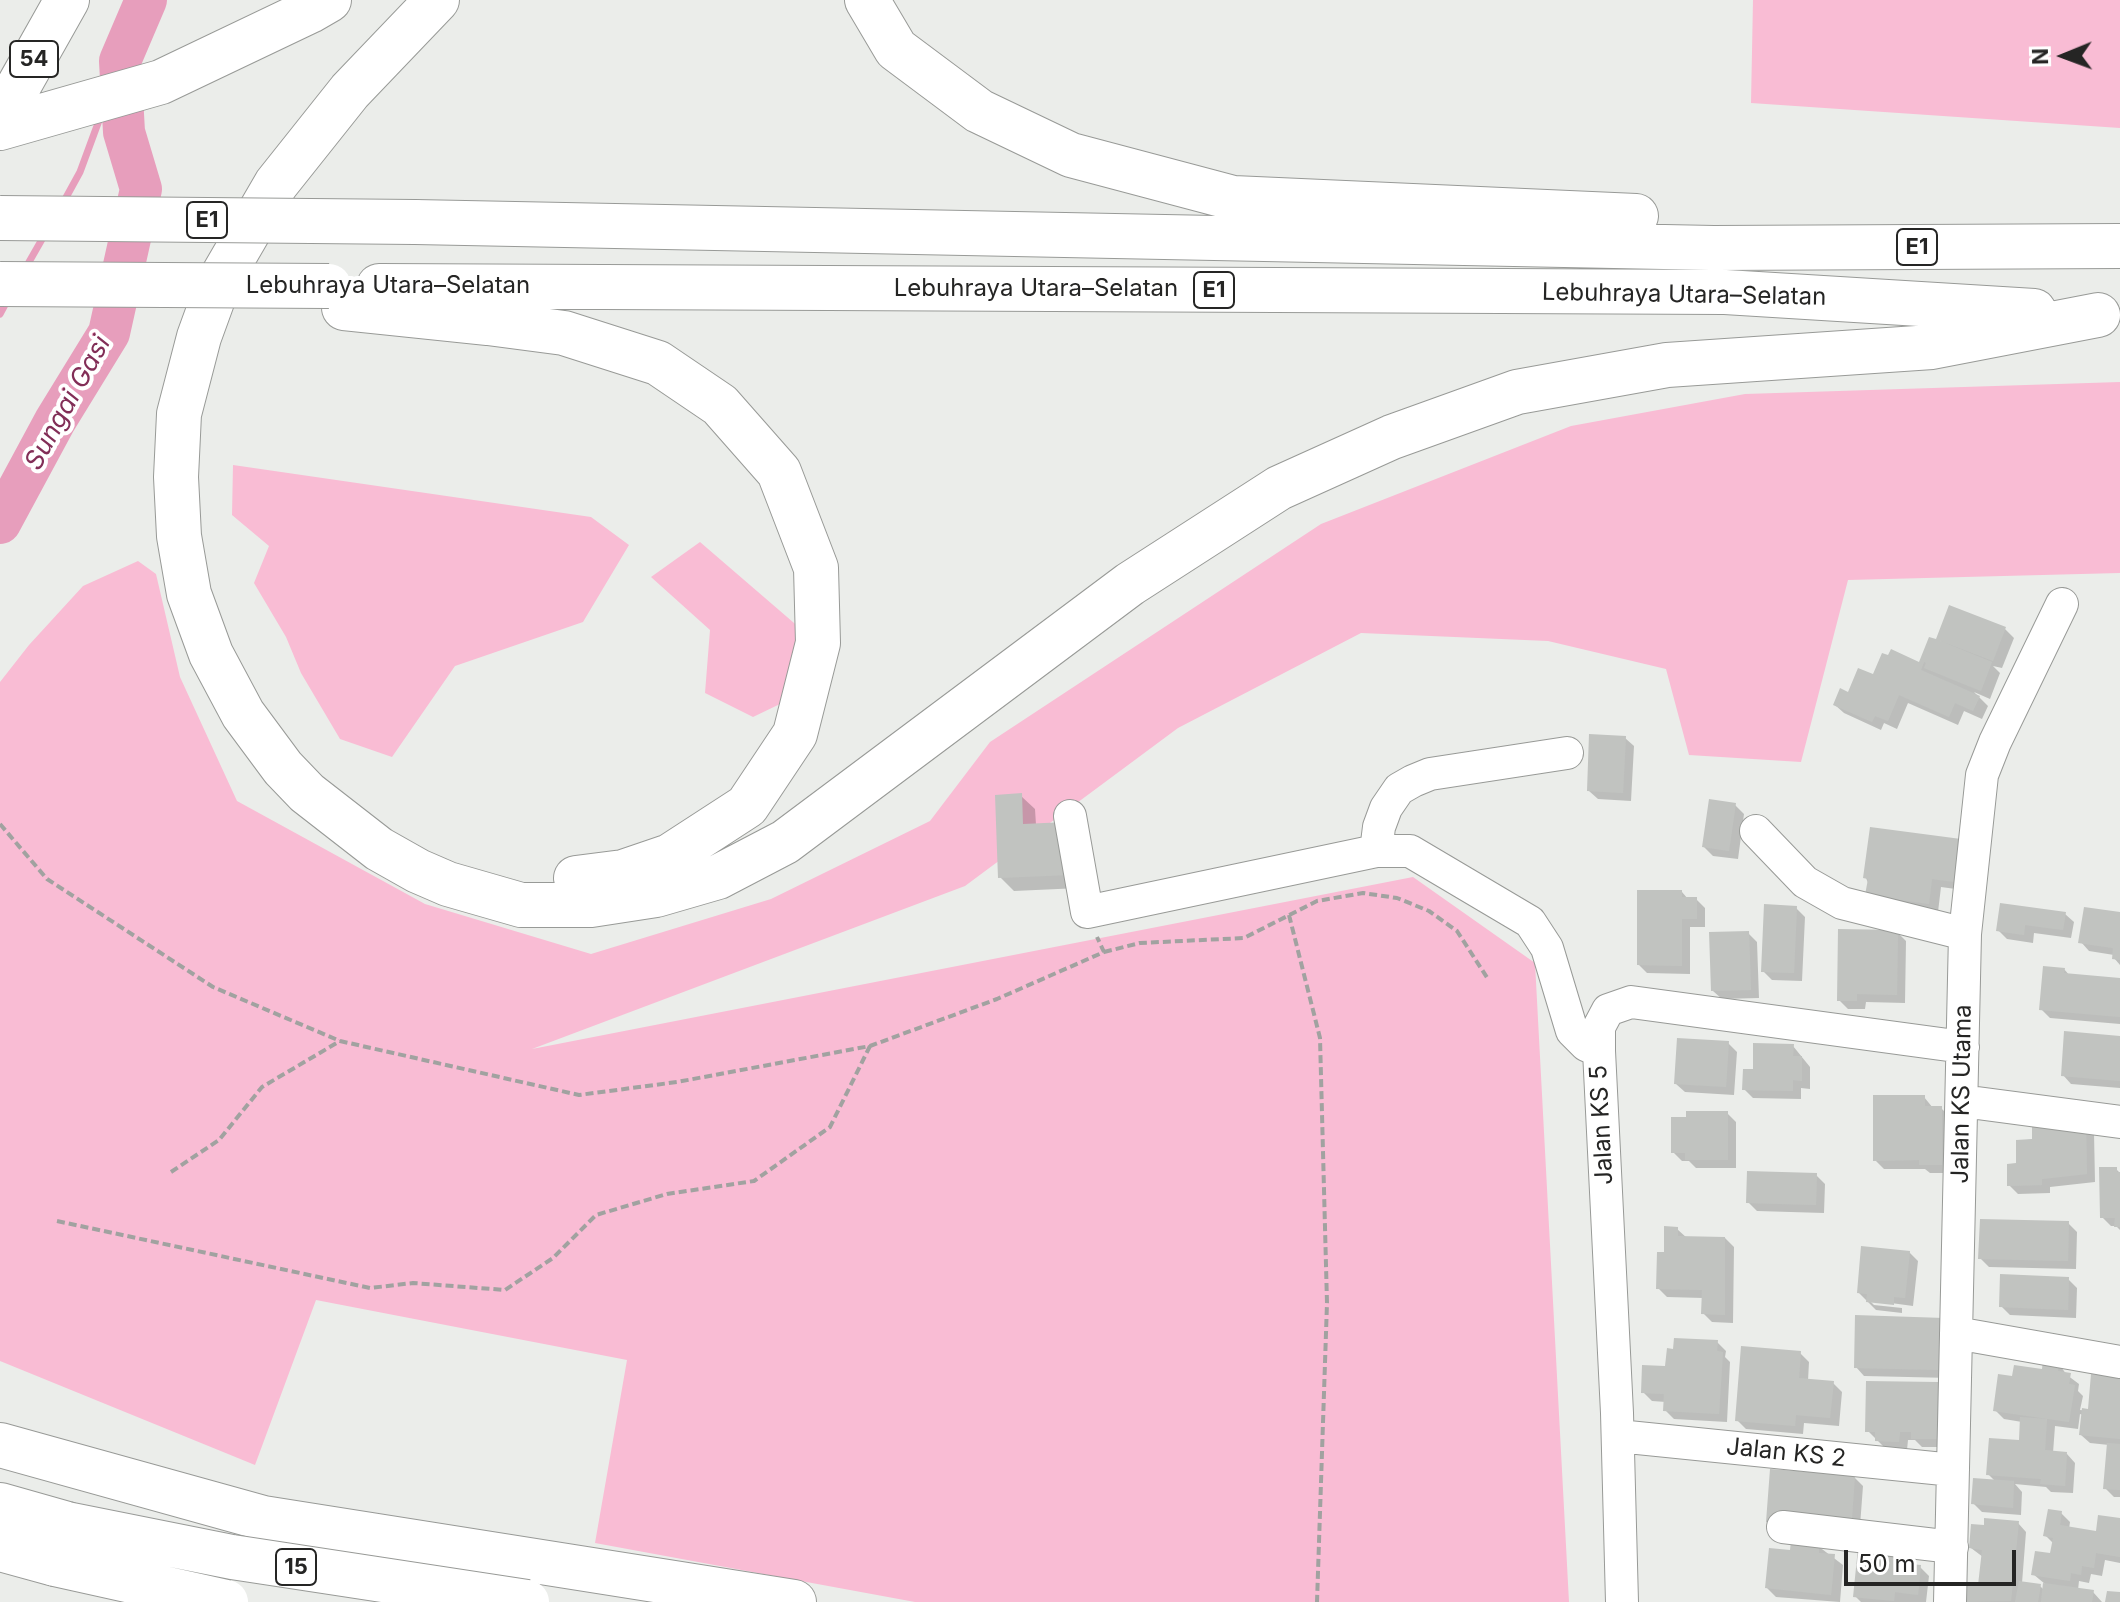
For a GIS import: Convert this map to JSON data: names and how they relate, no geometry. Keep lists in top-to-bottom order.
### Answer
{
  "streets": {
    "highway": [
      "54",
      "E1",
      "Lebuhraya Utara–Selatan",
      "15"
    ],
    "street": ["Jalan KS Utama", "Jalan KS 5", "Jalan KS 2"]
  },
  "crossings": [
    ["Jalan KS Utama", "Jalan KS 5"],
    ["Jalan KS Utama", "Jalan KS 2"],
    ["Jalan KS 5", "Jalan KS 2"]
  ],
  "water": ["Sungai Gasi"],
  "scale_bar": "50 m",
  "north": "left"
}
